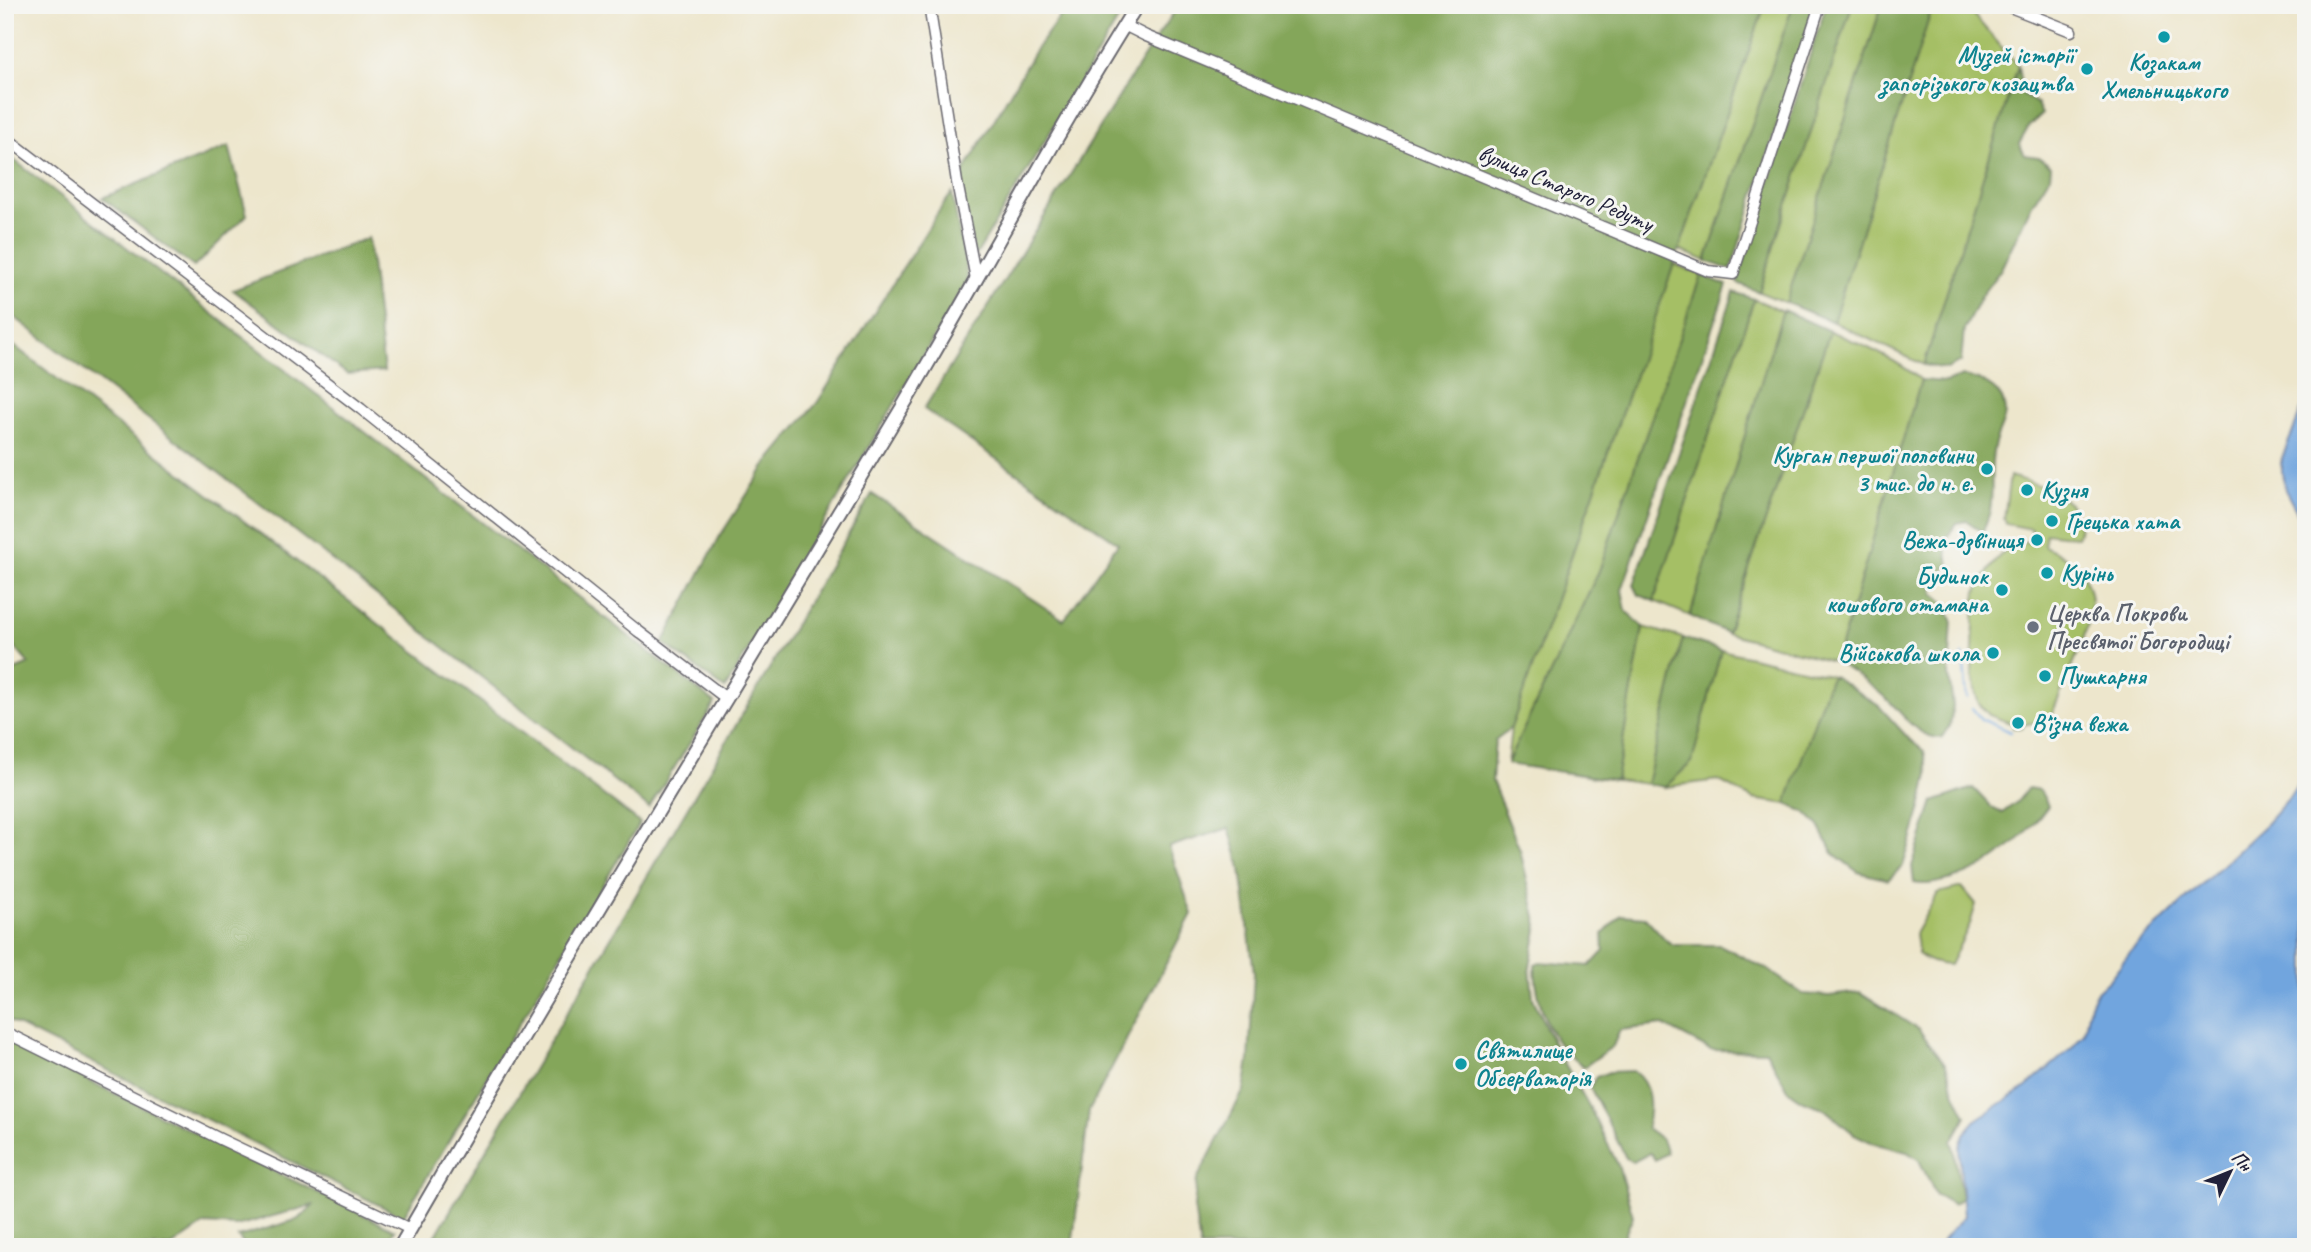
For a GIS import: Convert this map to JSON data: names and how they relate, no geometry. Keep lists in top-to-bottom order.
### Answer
{
  "streets": {
    "street": ["вулиця Старого Редуту"]
  },
  "places": [
    "Козакам Хмельницького",
    "Музей історії запорізького козацтва",
    "Курган першої половини 3 тис. до н. е.",
    "Кузня",
    "Грецька хата",
    "Вежа-дзвіниця",
    "Курінь",
    "Будинок кошового отамана",
    "Церква Покрови Пресвятої Богородиці",
    "Військова школа",
    "Пушкарня",
    "В'їзна вежа",
    "Святилище Обсерваторія"
  ],
  "north": "top right"
}
